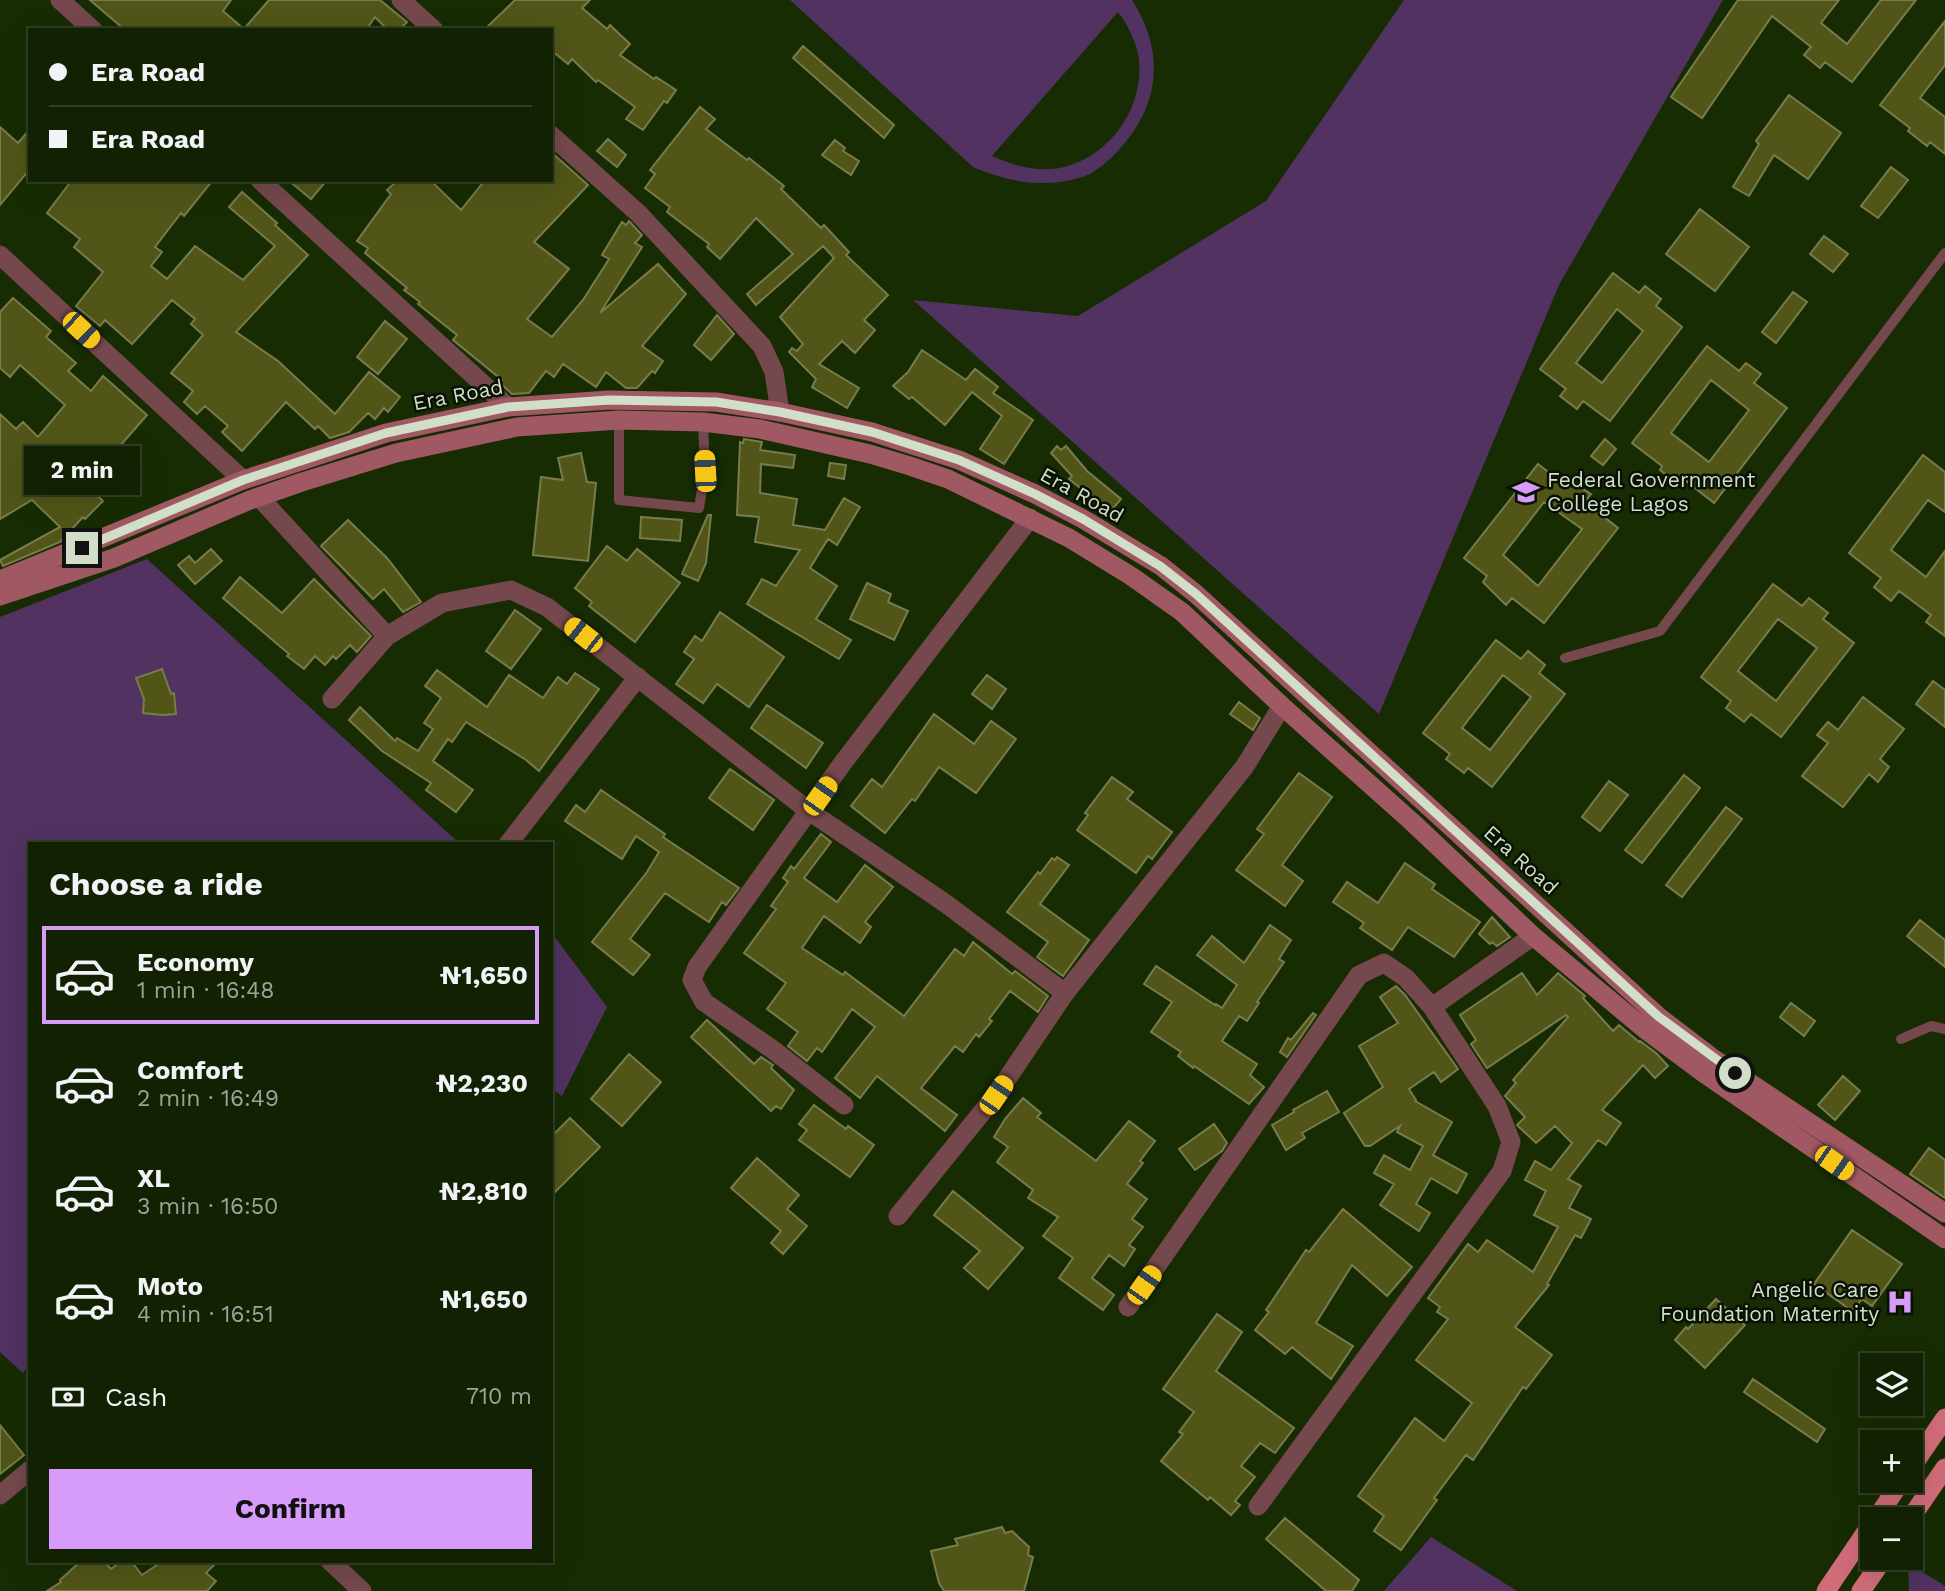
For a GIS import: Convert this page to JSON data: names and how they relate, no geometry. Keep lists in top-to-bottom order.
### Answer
{
  "streets": {
    "main road": ["Era Road"]
  },
  "places": {
    "school or university": ["Federal Government College Lagos"],
    "hospital": ["Angelic Care Foundation Maternity"]
  },
  "page": {
    "banner": ["Era Road", "Era Road"],
    "bubble": "2 min",
    "heading": "Choose a ride",
    "list": [
      {
        "name": "Economy",
        "note": "1 min · 16:48",
        "value": "₦1,650"
      },
      {
        "name": "Comfort",
        "note": "2 min · 16:49",
        "value": "₦2,230"
      },
      {
        "name": "XL",
        "note": "3 min · 16:50",
        "value": "₦2,810"
      },
      {
        "name": "Moto",
        "note": "4 min · 16:51",
        "value": "₦1,650"
      }
    ],
    "map_buttons": ["+", "−"],
    "pay": ["Cash", "710 m"],
    "buttons": "Confirm"
  }
}
